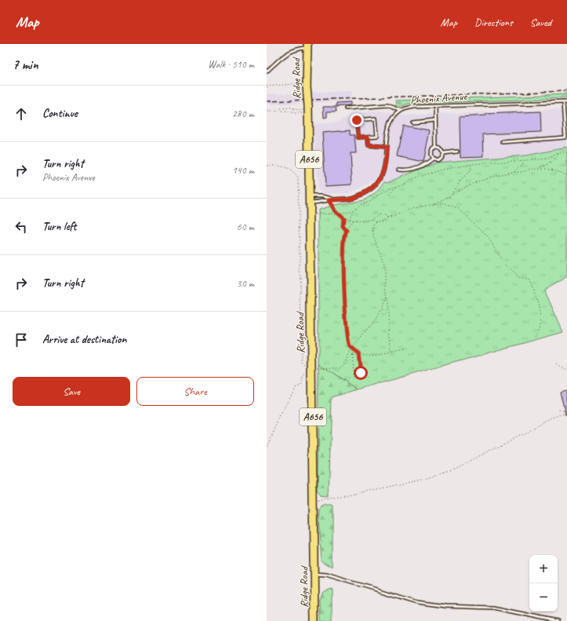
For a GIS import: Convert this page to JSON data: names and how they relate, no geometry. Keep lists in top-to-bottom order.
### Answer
{
  "streets": {
    "main road": ["Ridge Road", "A656"],
    "lane": ["Phoenix Avenue"]
  },
  "crossings": [
    ["Ridge Road", "Phoenix Avenue"]
  ],
  "page": {
    "header": "Map",
    "nav": ["Map", "Directions", "Saved"],
    "heading": ["7 min", "Walk · 510 m"],
    "list": [
      ["Continue", "280 m"],
      ["Turn right", "Phoenix Avenue", "140 m"],
      ["Turn left", "60 m"],
      ["Turn right", "30 m"],
      "Arrive at destination"
    ],
    "buttons": ["Save", "Share"],
    "map_buttons": ["+", "−"]
  }
}
